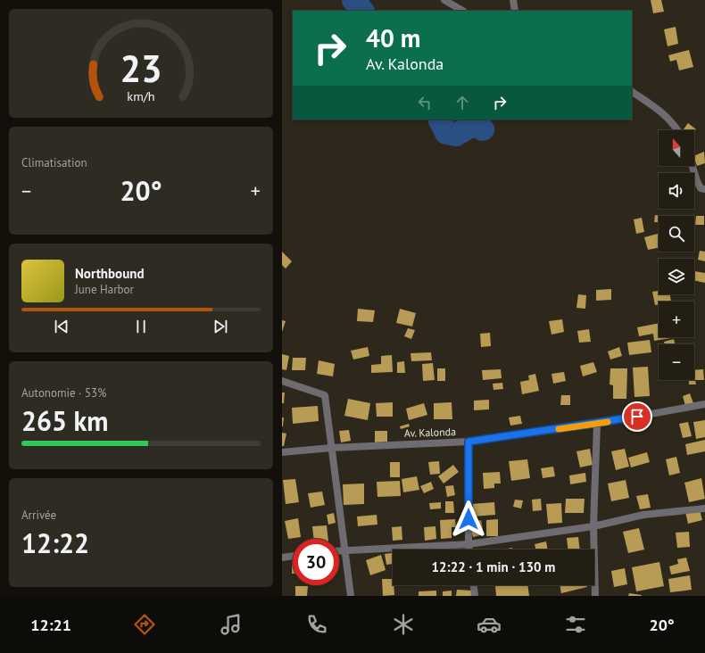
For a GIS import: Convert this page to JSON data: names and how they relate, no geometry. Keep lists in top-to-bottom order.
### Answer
{
  "streets": {
    "street": ["Av. Kalonda"]
  },
  "north": "top",
  "page": {
    "turn": ["40 m", "Av. Kalonda"],
    "tile": [
      "Climatisation",
      ["Autonomie · 53%", "265 km"],
      ["Arrivée", "12:22"]
    ],
    "map_buttons": ["+", "−"],
    "heat": ["−", "20°", "+"],
    "song": ["Northbound", "June Harbor"],
    "limit": "30",
    "trip": "12:22 · 1 min · 130 m",
    "tabs": ["12:21", "20°"],
    "gauge": ["23", "km/h"]
  }
}
